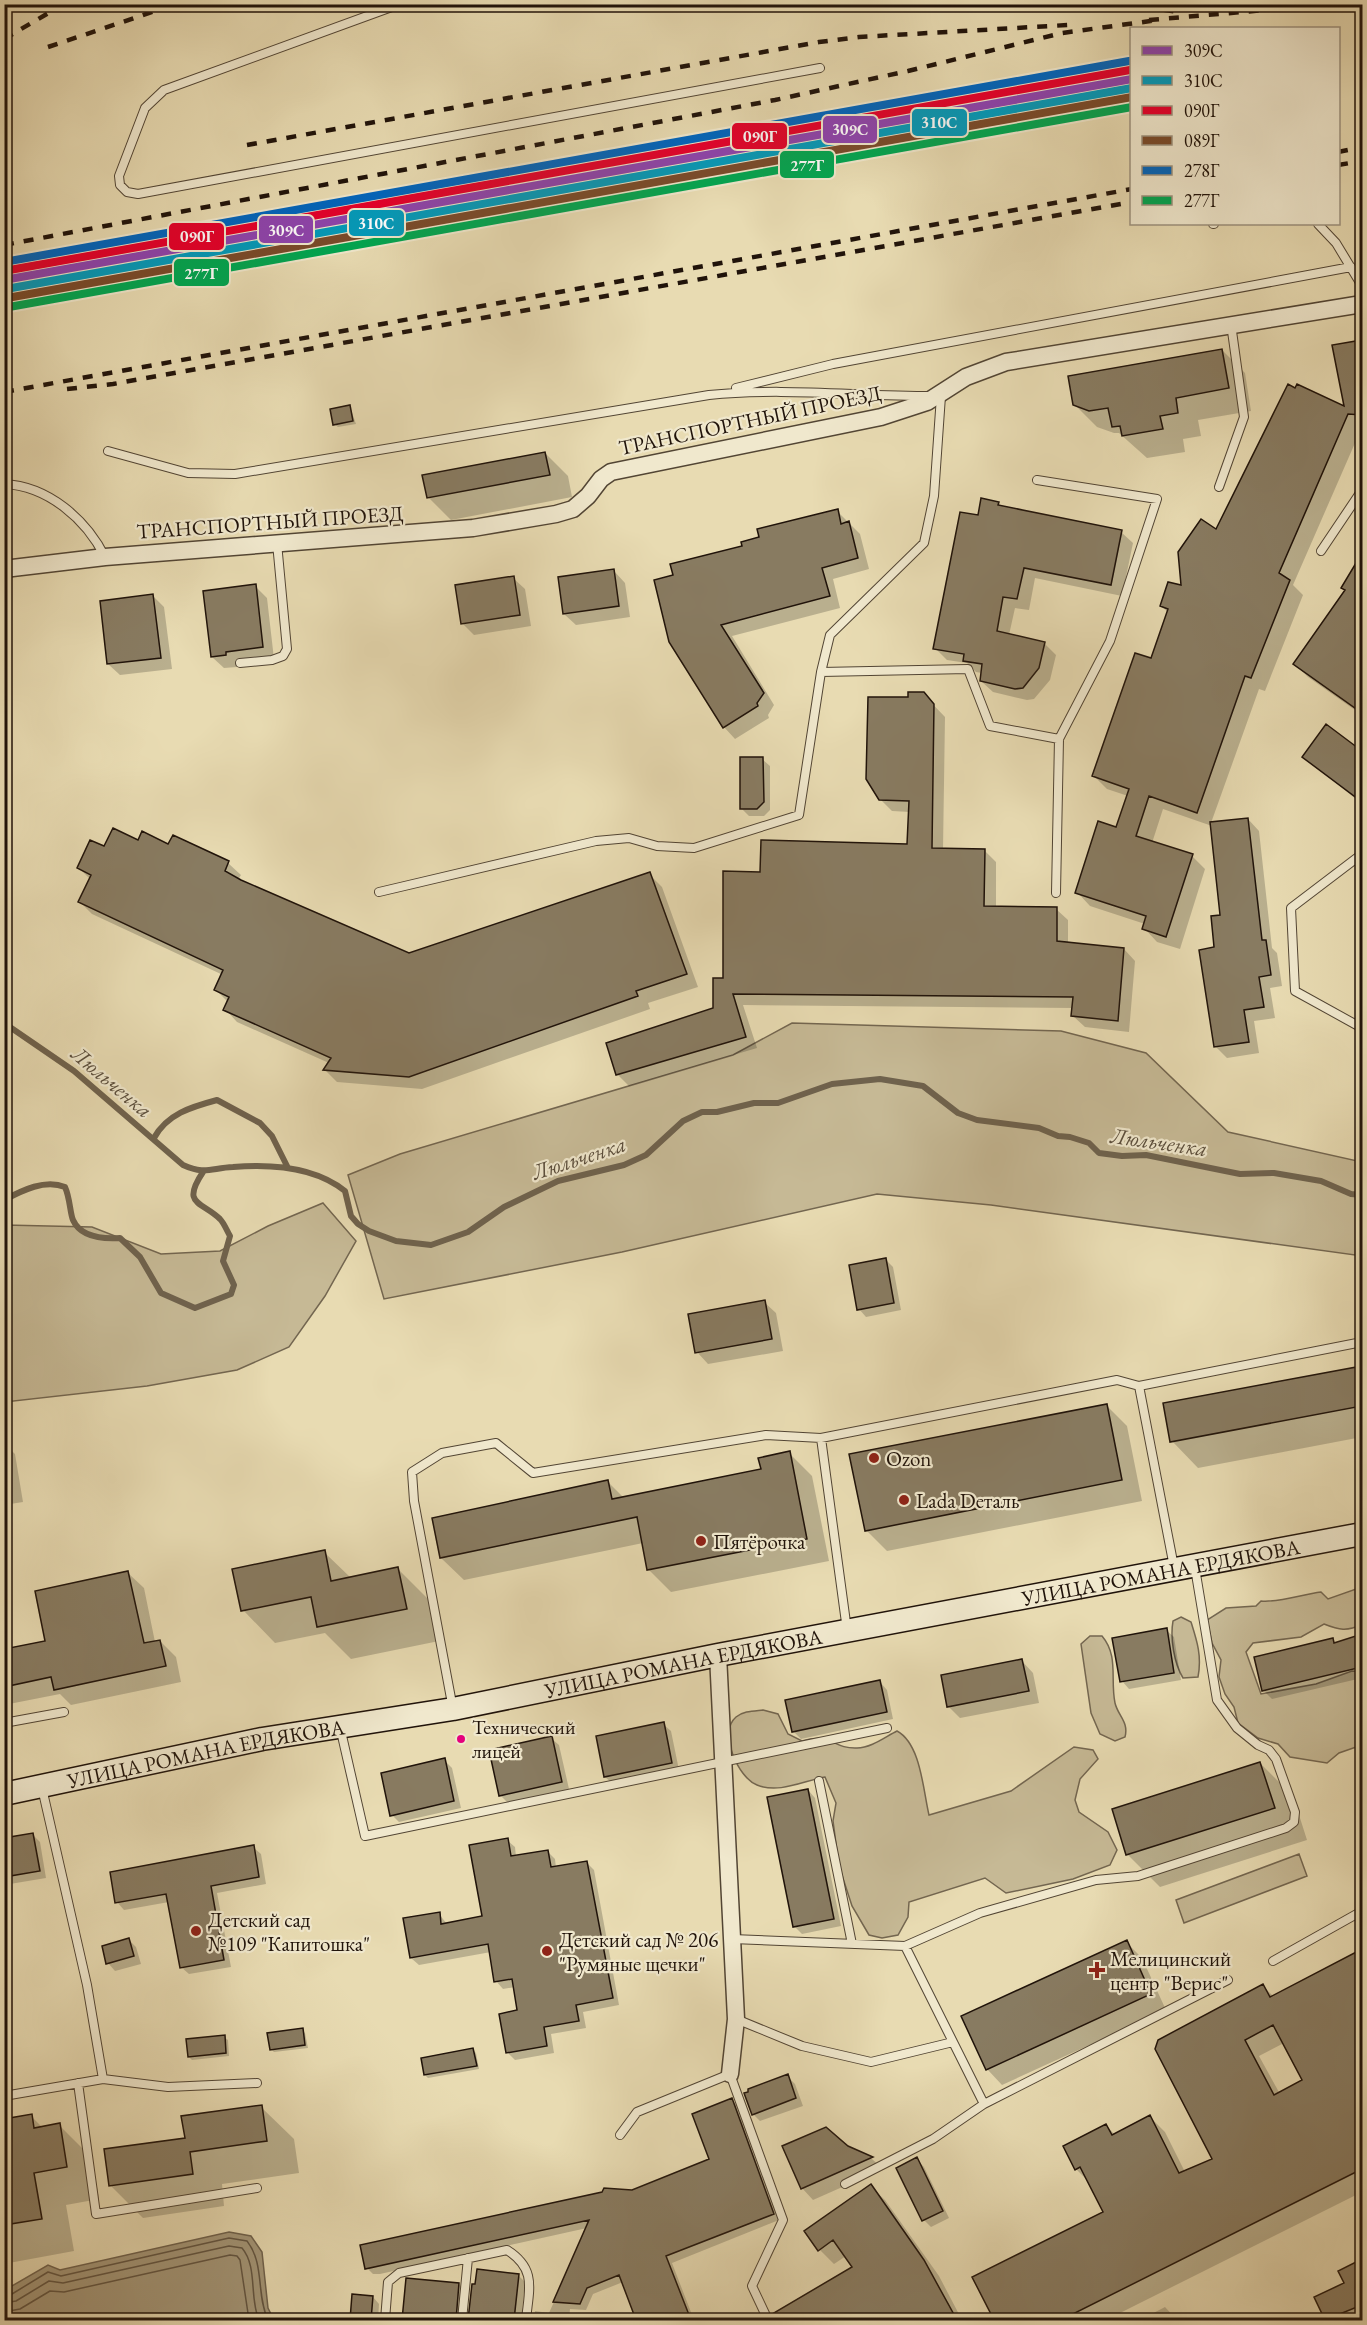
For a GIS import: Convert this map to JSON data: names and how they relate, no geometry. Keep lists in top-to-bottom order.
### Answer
{
  "streets": {
    "street": ["ТРАНСПОРТНЫЙ ПРОЕЗД", "УЛИЦА РОМАНА ЕРДЯКОВА"]
  },
  "water": ["Люльченка"],
  "places": {
    "other": [
      "Ozon",
      "Lada Dеталь",
      "Пятёрочка",
      "Технический лицей",
      "Детский сад №109 \"Капитошка\"",
      "Детский сад № 206 \"Румяные щечки\""
    ],
    "health": ["Мелицинский центр \"Верис\""]
  },
  "lines": [
    "transit line 278Г",
    "transit line 090Г",
    "transit line 309С",
    "transit line 310С",
    "transit line 089Г",
    "transit line 277Г"
  ],
  "legend": [
    "309С",
    "310С",
    "090Г",
    "089Г",
    "278Г",
    "277Г"
  ]
}
